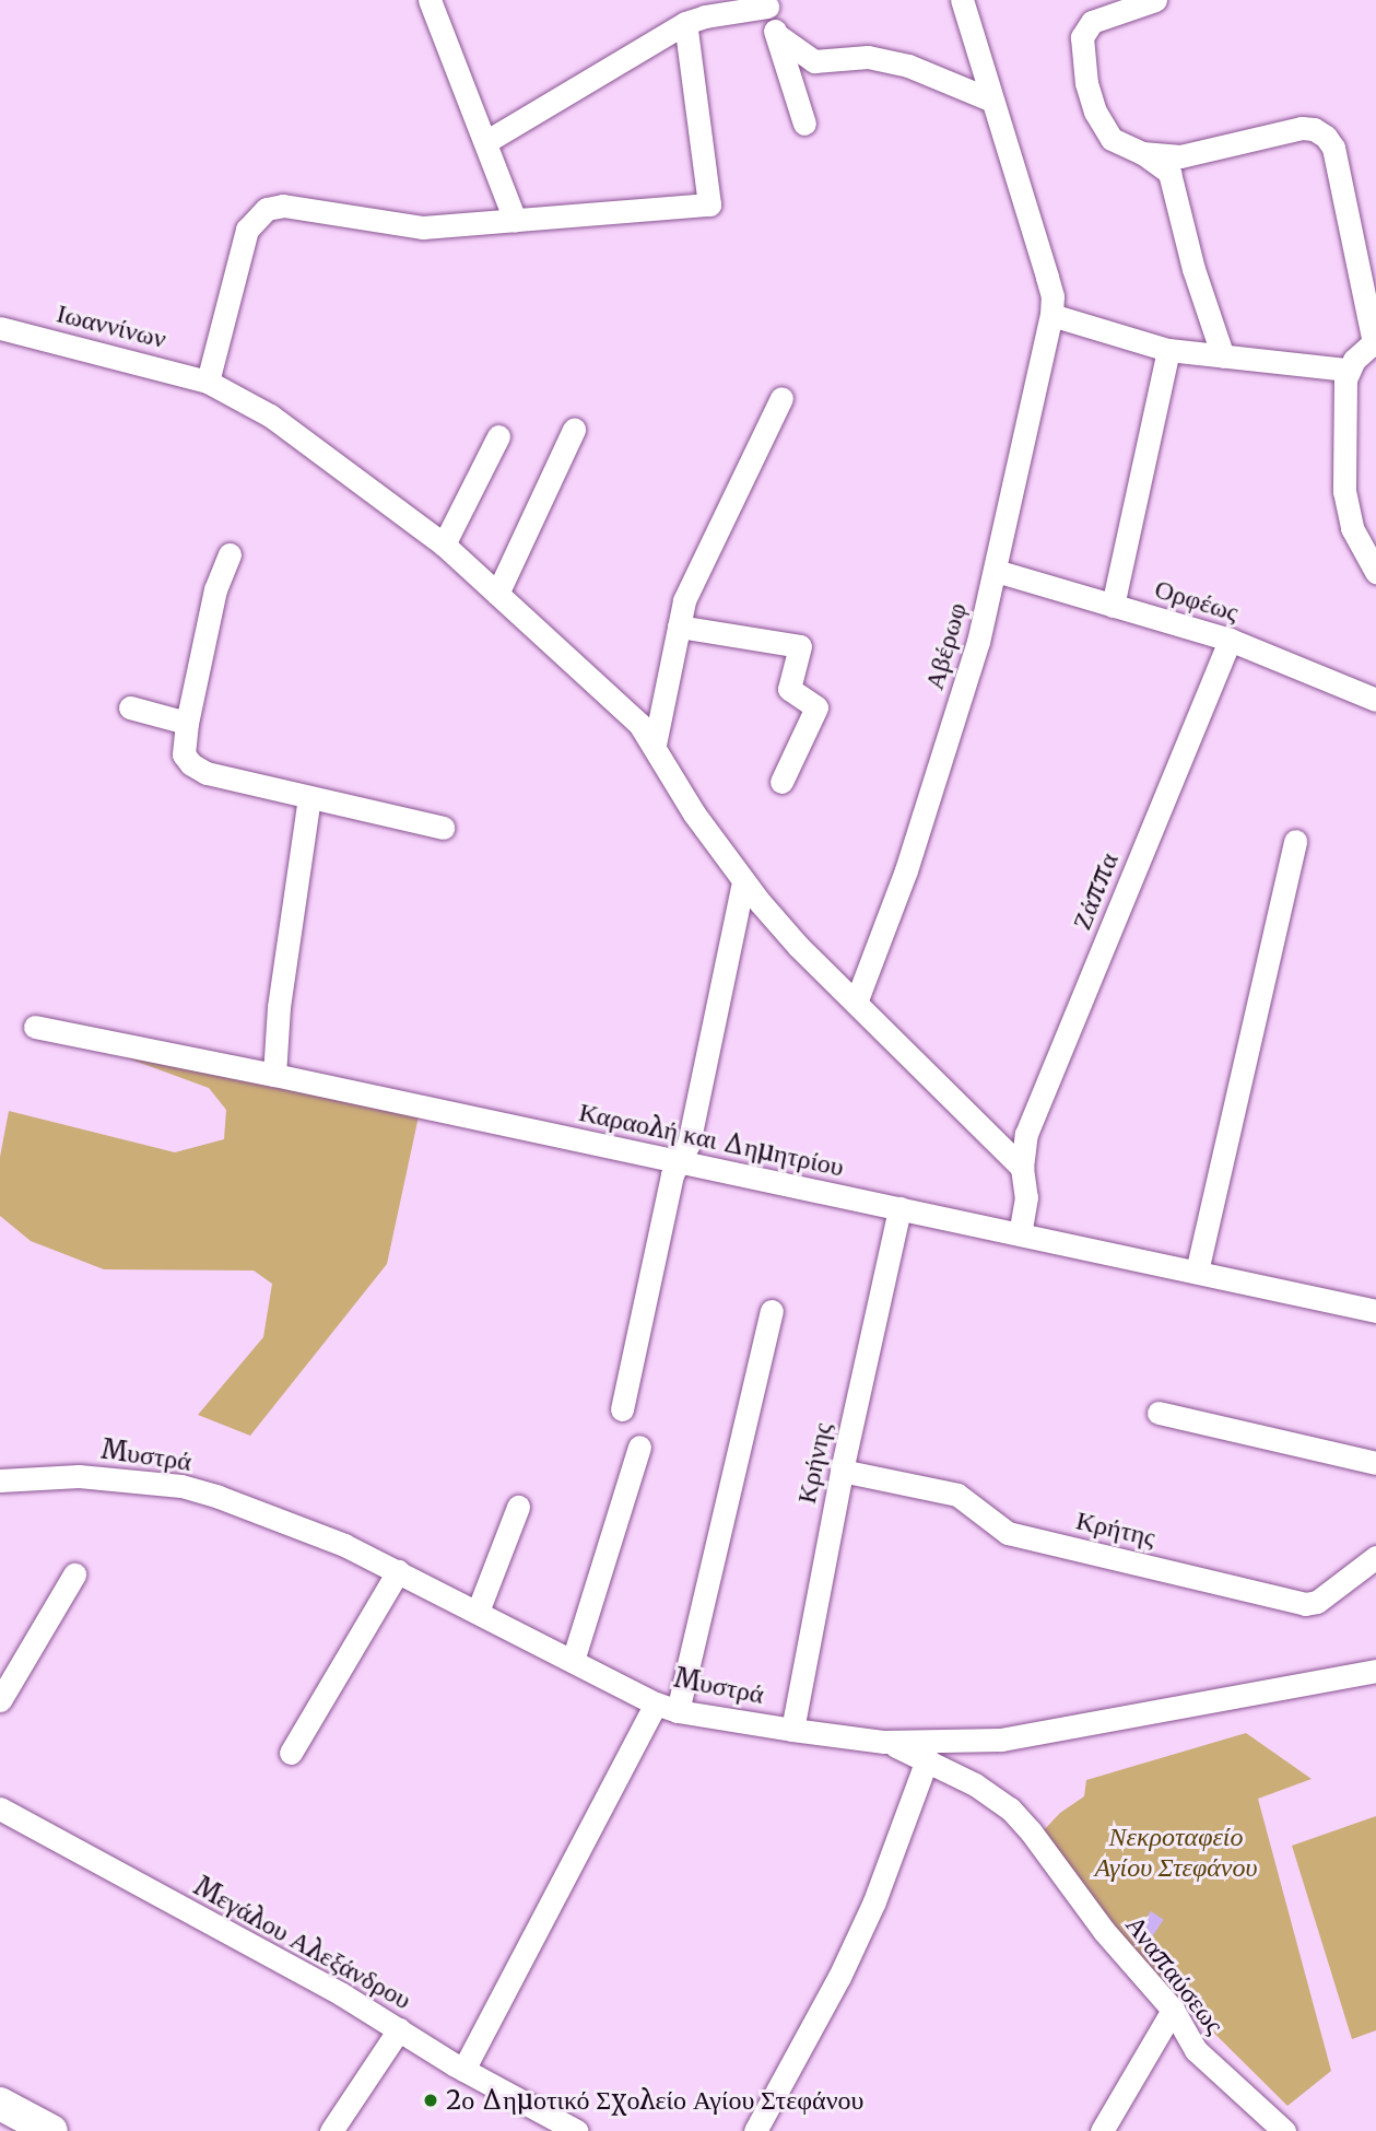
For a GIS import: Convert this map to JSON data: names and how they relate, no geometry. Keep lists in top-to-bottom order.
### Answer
{
  "streets": {
    "street": [
      "Ιωαννίνων",
      "Ορφέως",
      "Αβέρωφ",
      "Ζάππα",
      "Καραολή και Δημητρίου",
      "Μυστρά",
      "Κρήνης",
      "Κρήτης",
      "Μεγάλου Αλεξάνδρου",
      "Αναπαύσεως"
    ]
  },
  "crossings": [
    ["Ιωαννίνων", "Αβέρωφ"],
    ["Ιωαννίνων", "Ζάππα"],
    ["Ορφέως", "Αβέρωφ"],
    ["Ορφέως", "Ζάππα"],
    ["Ζάππα", "Καραολή και Δημητρίου"],
    ["Καραολή και Δημητρίου", "Κρήνης"],
    ["Μυστρά", "Κρήνης"],
    ["Μυστρά", "Αναπαύσεως"],
    ["Κρήνης", "Κρήτης"]
  ],
  "parks": ["Νεκροταφείο Αγίου Στεφάνου"],
  "places": ["2ο Δημοτικό Σχολείο Αγίου Στεφάνου"]
}
